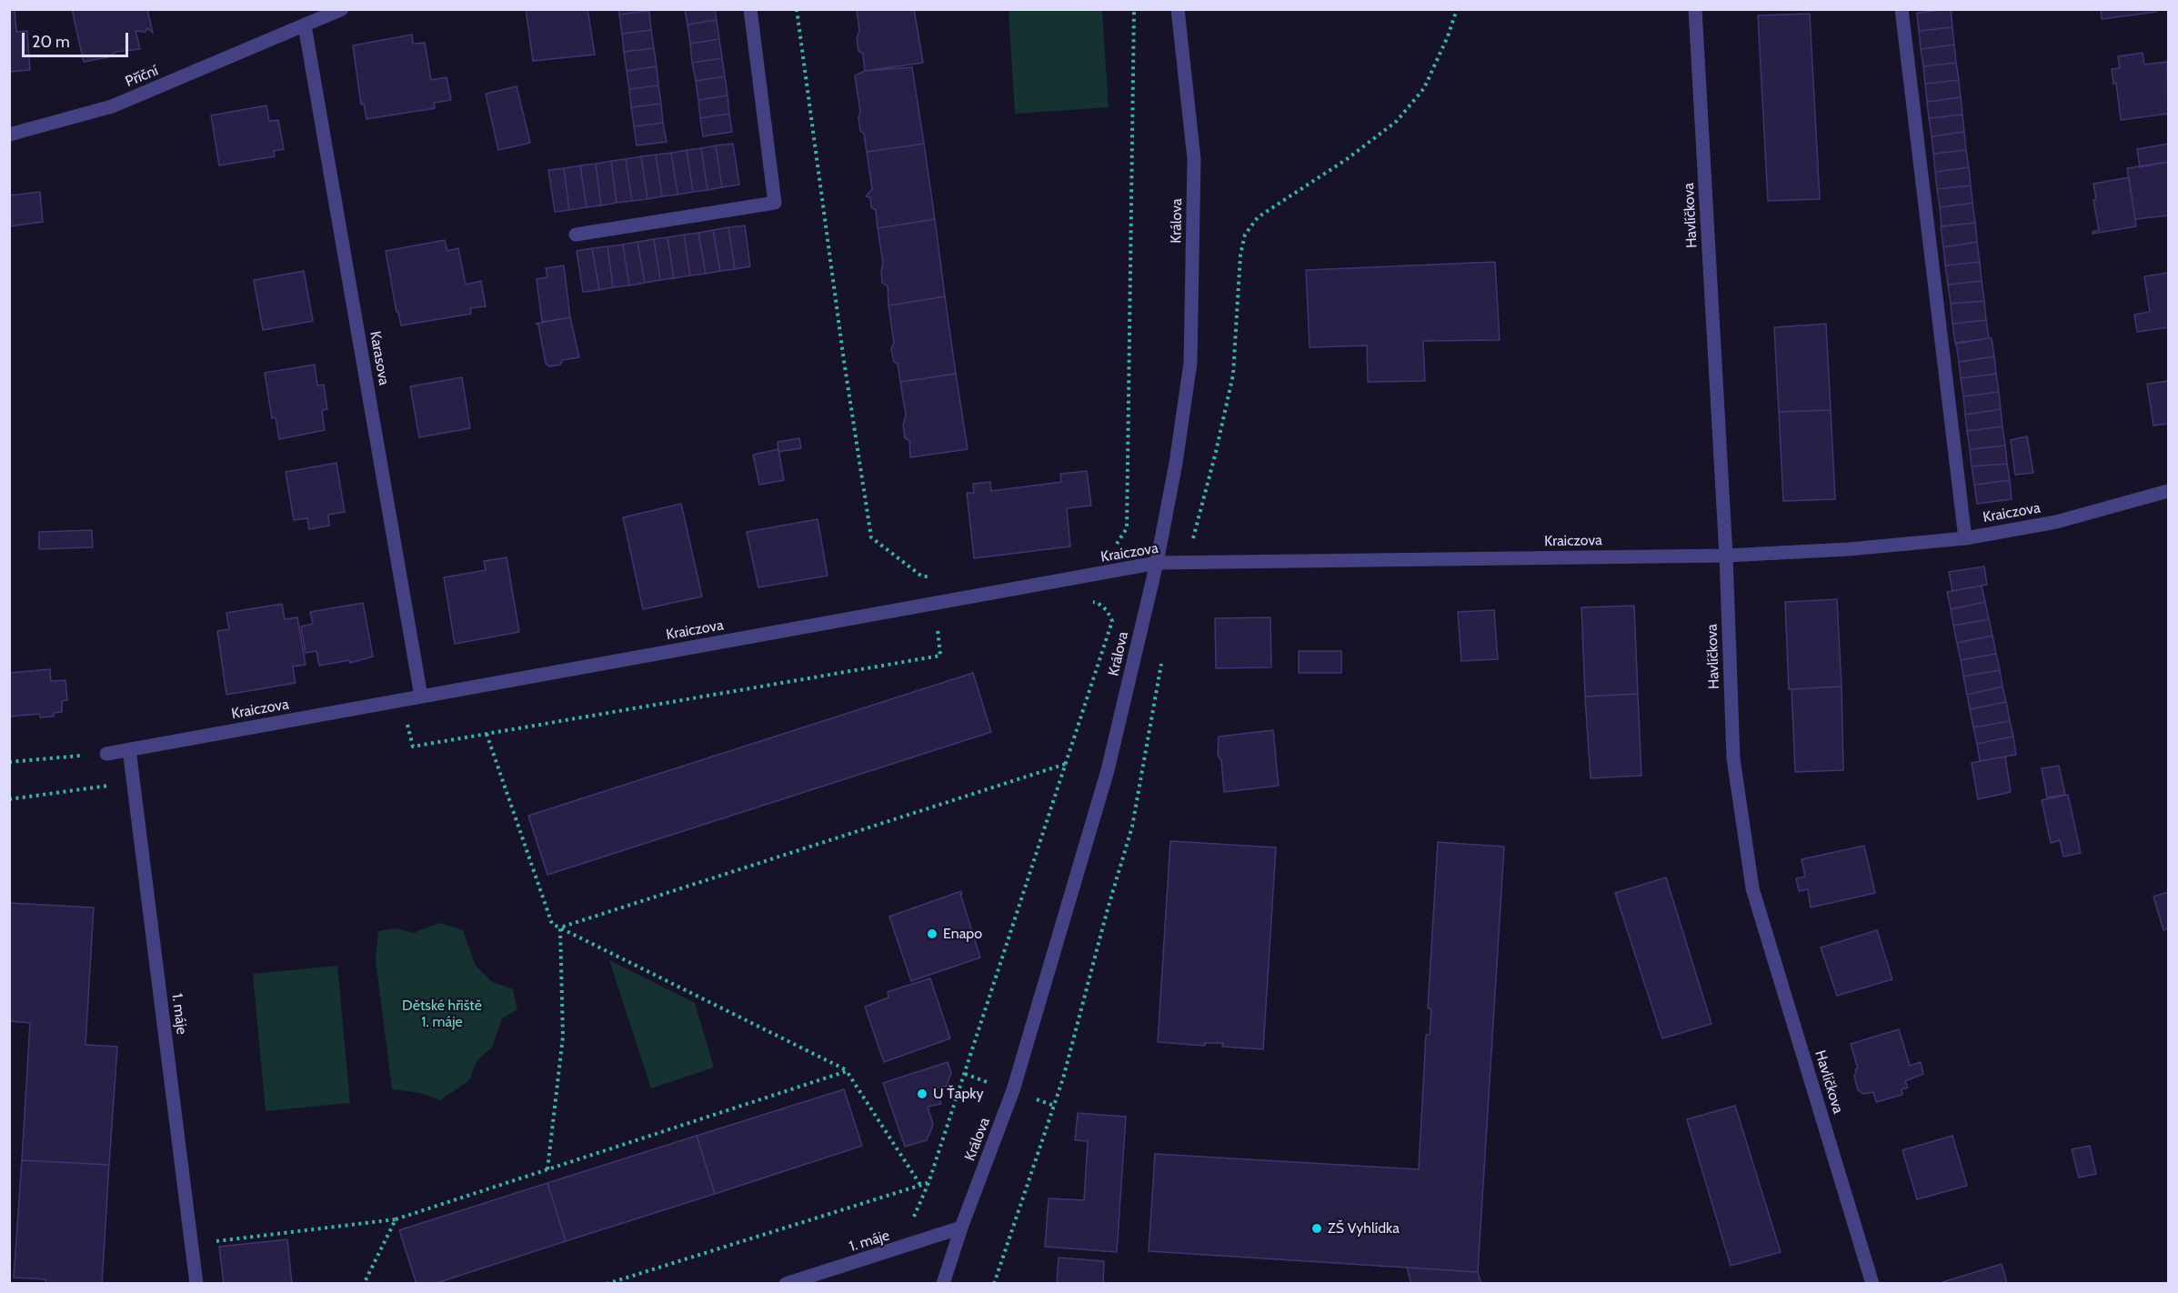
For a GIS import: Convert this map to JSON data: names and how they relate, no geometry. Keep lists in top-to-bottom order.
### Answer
{
  "streets": {
    "street": [
      "Příční",
      "Havlíčkova",
      "Králova",
      "Karasova",
      "Kraiczova",
      "1. máje"
    ]
  },
  "crossings": [
    ["Příční", "Karasova"],
    ["Havlíčkova", "Kraiczova"],
    ["Králova", "Kraiczova"],
    ["Králova", "1. máje"],
    ["Karasova", "Kraiczova"],
    ["Kraiczova", "1. máje"]
  ],
  "parks": ["Dětské hřiště 1. máje"],
  "places": ["Enapo", "U Ťapky", "ZŠ Vyhlídka"],
  "scale_bar": "20 m"
}
